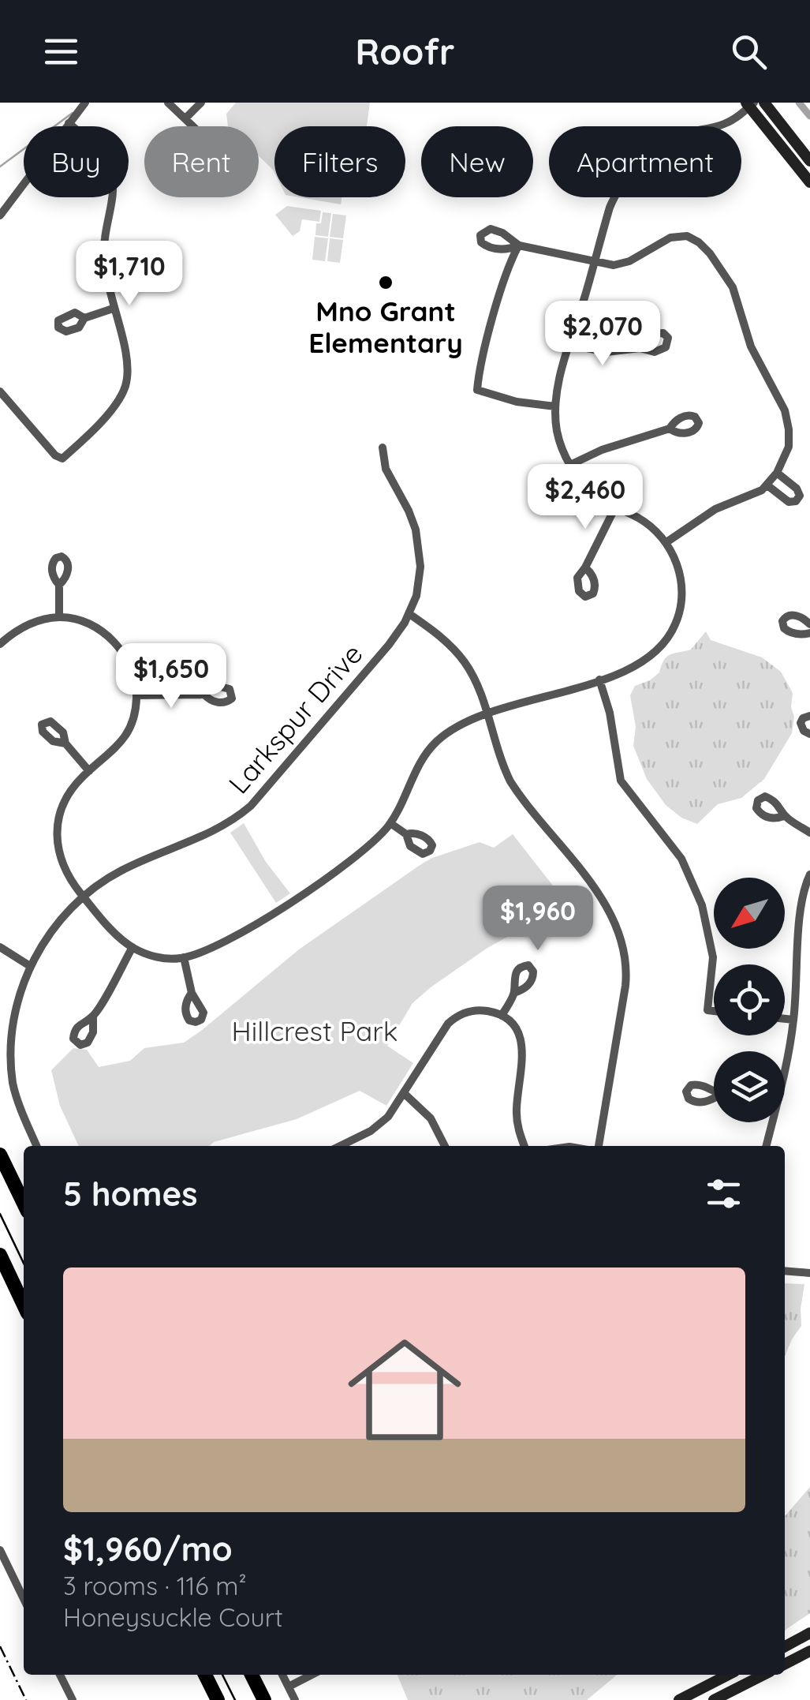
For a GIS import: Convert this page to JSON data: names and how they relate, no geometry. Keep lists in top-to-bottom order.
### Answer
{
  "streets": {
    "street": ["Larkspur Drive"]
  },
  "parks": ["Hillcrest Park"],
  "places": ["Mno Grant Elementary"],
  "north": "bottom left",
  "page": {
    "header": "Roofr",
    "chip": [
      "Buy",
      "Rent",
      "Filters",
      "New",
      "Apartment"
    ],
    "price": [
      "$1,710",
      "$2,070",
      "$2,460",
      "$1,650",
      "$1,960"
    ],
    "heading": "5 homes",
    "list": [
      {
        "name": "$1,960/mo",
        "note": "3 rooms · 116 m² · Honeysuckle Court"
      }
    ]
  }
}
